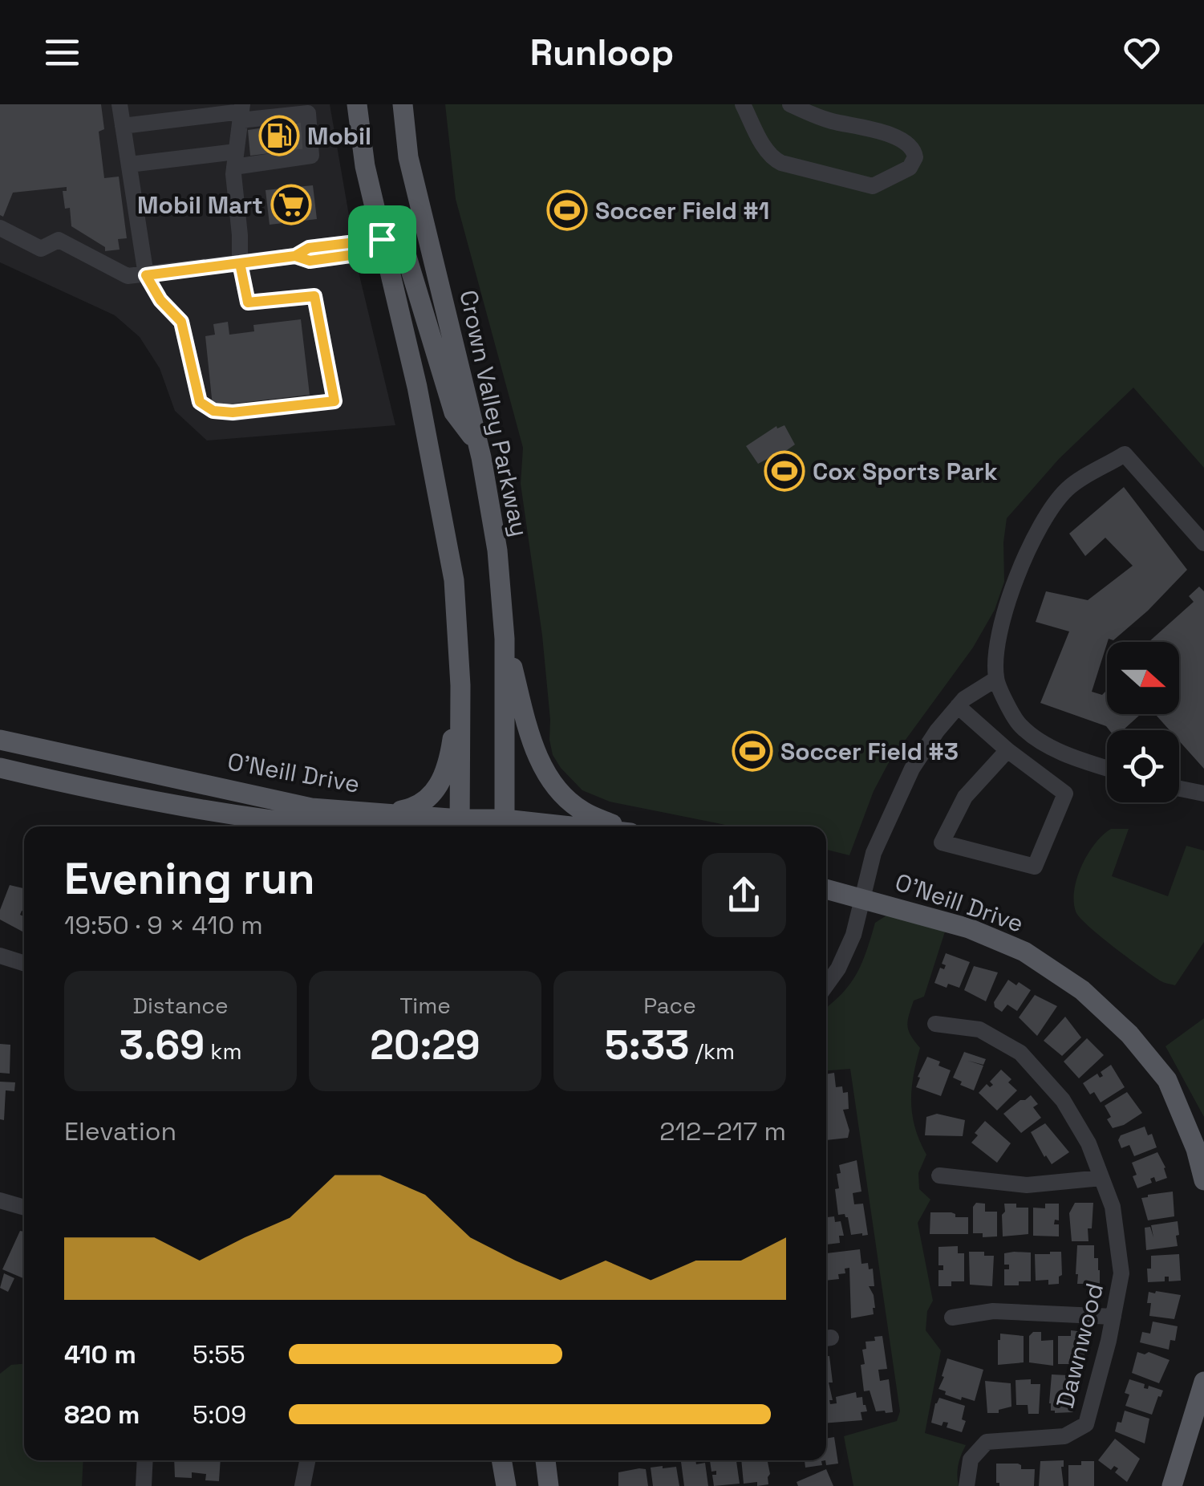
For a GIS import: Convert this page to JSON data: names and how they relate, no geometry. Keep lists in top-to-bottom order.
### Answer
{
  "streets": {
    "main road": ["Crown Valley Parkway", "O'Neill Drive"],
    "street": ["Dawnwood"]
  },
  "crossings": [
    ["Crown Valley Parkway", "O'Neill Drive"]
  ],
  "places": {
    "fuel station": ["Mobil"],
    "supermarket": ["Mobil Mart"],
    "sports": ["Soccer Field #1", "Cox Sports Park", "Soccer Field #3"]
  },
  "north": "right",
  "page": {
    "header": "Runloop",
    "heading": ["Evening run", "19:50 · 9 × 410 m"],
    "stats": [
      ["Distance", "3.69 km"],
      ["Time", "20:29"],
      ["Pace", "5:33 /km"]
    ],
    "chart": ["Elevation", "212–217 m"],
    "list": [
      {
        "name": "410 m",
        "note": "5:55"
      },
      {
        "name": "820 m",
        "note": "5:09"
      }
    ]
  }
}
